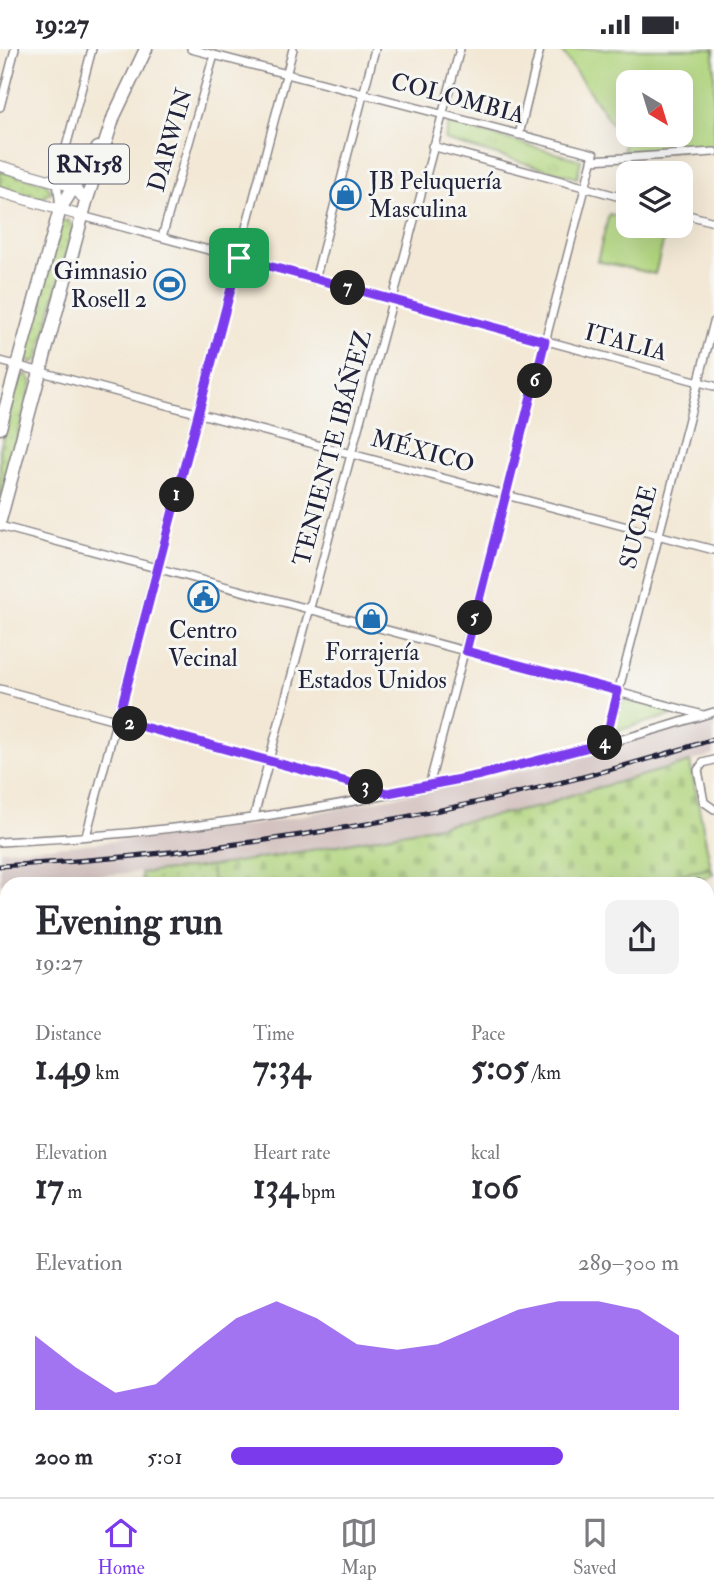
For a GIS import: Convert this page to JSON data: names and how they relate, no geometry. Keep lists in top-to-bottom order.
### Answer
{
  "streets": {
    "highway": ["RN158"],
    "street": [
      "COLOMBIA",
      "DARWIN",
      "ITALIA",
      "TENIENTE IBÁÑEZ",
      "MÉXICO",
      "SUCRE"
    ]
  },
  "crossings": [
    ["COLOMBIA", "DARWIN"],
    ["COLOMBIA", "TENIENTE IBÁÑEZ"],
    ["DARWIN", "ITALIA"],
    ["RN158", "ITALIA"],
    ["RN158", "MÉXICO"],
    ["ITALIA", "TENIENTE IBÁÑEZ"],
    ["ITALIA", "SUCRE"],
    ["TENIENTE IBÁÑEZ", "MÉXICO"],
    ["MÉXICO", "SUCRE"]
  ],
  "places": {
    "shop": ["JB Peluquería Masculina", "Forrajería Estados Unidos"],
    "sports": ["Gimnasio Rosell 2"],
    "public building": ["Centro Vecinal"]
  },
  "north": "bottom right",
  "page": {
    "status": "19:27",
    "pins": [
      "7",
      "6",
      "1",
      "5",
      "2",
      "4",
      "3"
    ],
    "heading": ["Evening run", "19:27"],
    "stats": [
      ["Distance", "1.49 km"],
      ["Time", "7:34"],
      ["Pace", "5:05 /km"],
      ["Elevation", "17 m"],
      ["Heart rate", "134 bpm"],
      ["kcal", "106"]
    ],
    "chart": ["Elevation", "289–300 m"],
    "list": [
      {
        "name": "200 m",
        "note": "5:01"
      }
    ],
    "tabs": ["Home", "Map", "Saved"]
  }
}
